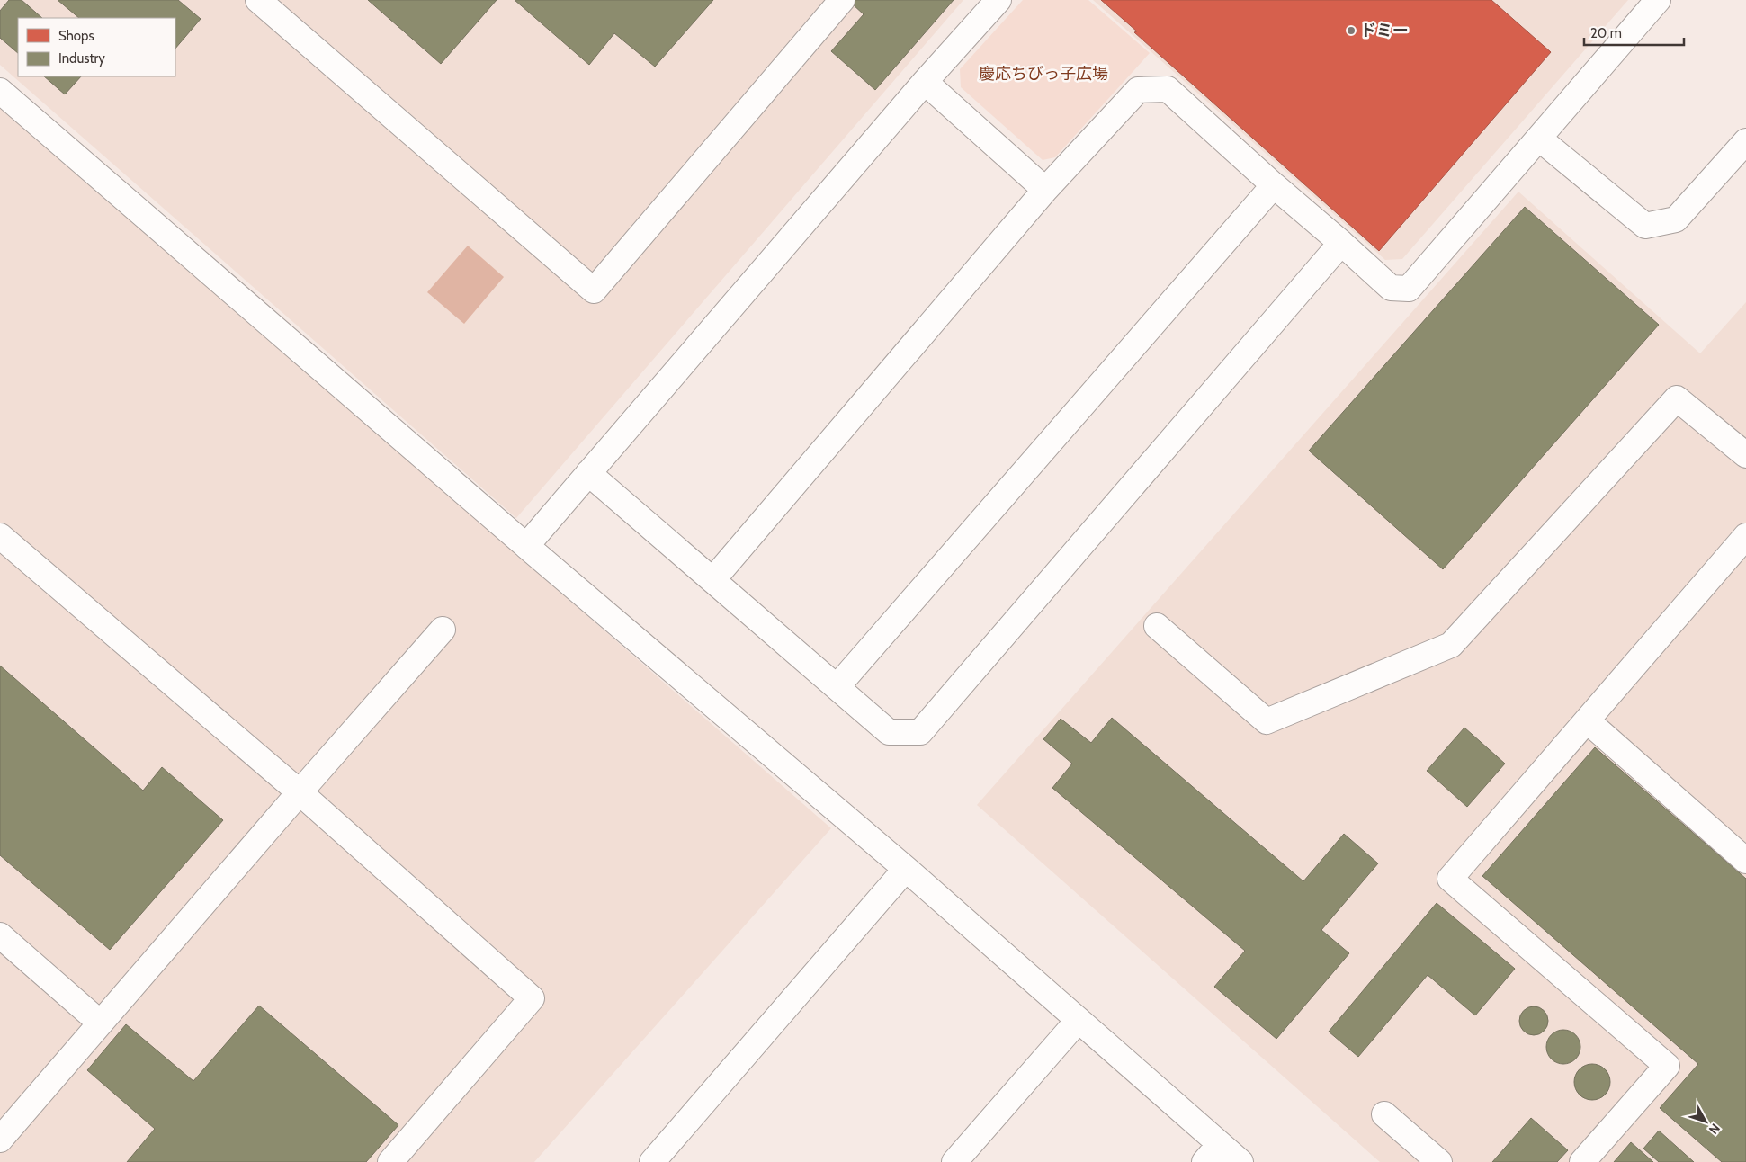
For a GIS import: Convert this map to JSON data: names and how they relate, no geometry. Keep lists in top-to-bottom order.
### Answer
{
  "parks": ["慶応ちびっ子広場"],
  "places": ["ドミー"],
  "legend": ["Shops", "Industry"],
  "scale_bar": "20 m",
  "north": "bottom right"
}
